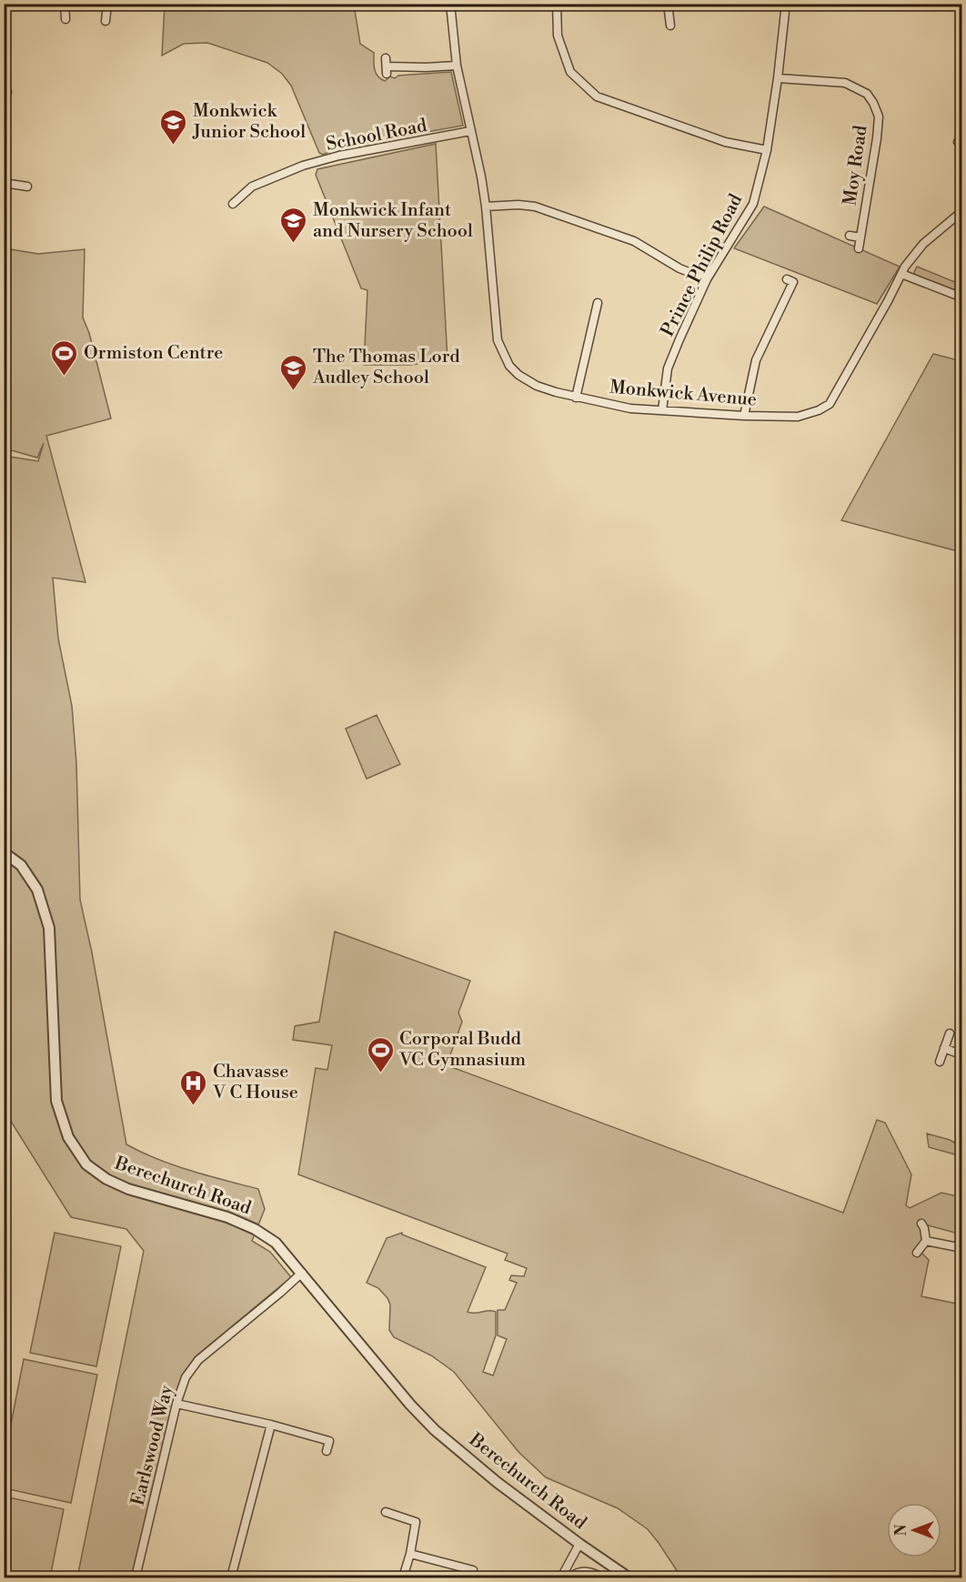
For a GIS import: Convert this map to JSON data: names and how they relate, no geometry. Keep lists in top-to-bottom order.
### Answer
{
  "streets": {
    "street": [
      "School Road",
      "Moy Road",
      "Prince Philip Road",
      "Monkwick Avenue",
      "Berechurch Road",
      "Earlswood Way"
    ]
  },
  "crossings": [
    ["School Road", "Monkwick Avenue"],
    ["Moy Road", "Prince Philip Road"],
    ["Prince Philip Road", "Monkwick Avenue"],
    ["Berechurch Road", "Earlswood Way"]
  ],
  "places": {
    "school or university": ["Monkwick Junior School", "Monkwick Infant and Nursery School", "The Thomas Lord Audley School"],
    "sports": ["Ormiston Centre", "Corporal Budd VC Gymnasium"],
    "hospital": ["Chavasse V C House"]
  },
  "north": "left"
}
